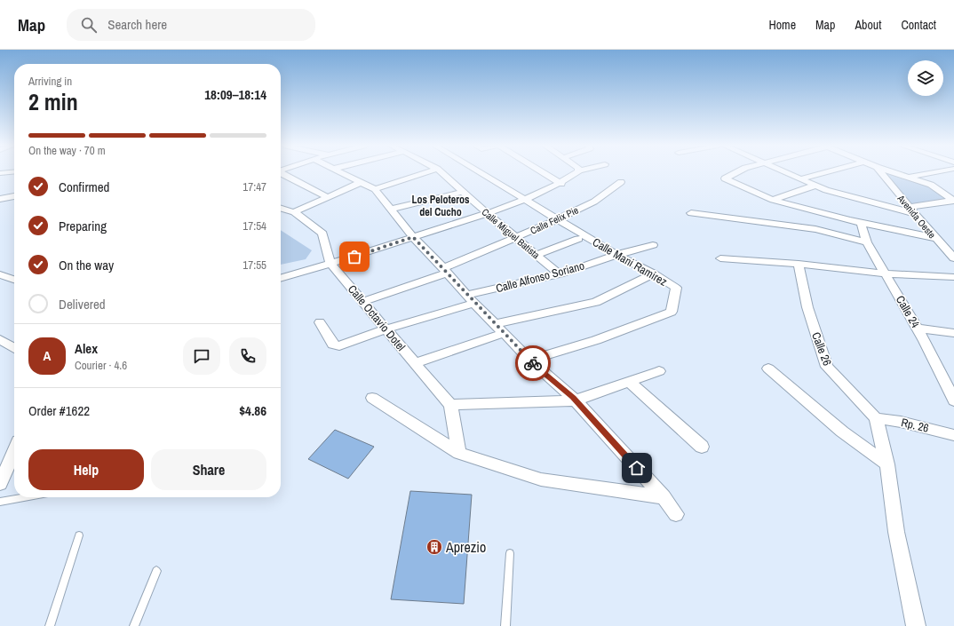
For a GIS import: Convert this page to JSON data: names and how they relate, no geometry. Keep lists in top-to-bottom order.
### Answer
{
  "streets": {
    "street": [
      "Avenida Oeste",
      "Calle Felix Pie",
      "Calle Miguel Batista",
      "Calle Mani Ramirez",
      "Calle Alfonso Soriano",
      "Calle 24",
      "Calle Octavio Dotel",
      "Calle 26",
      "Rp. 26"
    ]
  },
  "crossings": [
    ["Calle Felix Pie", "Calle Miguel Batista"],
    ["Calle Felix Pie", "Calle Mani Ramirez"],
    ["Calle Felix Pie", "Calle Octavio Dotel"],
    ["Calle Miguel Batista", "Calle Alfonso Soriano"],
    ["Calle Mani Ramirez", "Calle Alfonso Soriano"],
    ["Calle Alfonso Soriano", "Calle Octavio Dotel"],
    ["Calle 26", "Rp. 26"]
  ],
  "districts": ["Los Peloteros del Cucho"],
  "places": {
    "building": ["Aprezio"]
  },
  "page": {
    "header": "Map",
    "search": "Search here",
    "nav": [
      "Home",
      "Map",
      "About",
      "Contact"
    ],
    "heading": ["2 min", "Arriving in", "18:09–18:14"],
    "panel": [
      "Alex",
      "Courier · 4.6",
      "Order #1622",
      "$4.86"
    ],
    "bar": "On the way · 70 m",
    "list": [
      ["Confirmed", "17:47"],
      ["Preparing", "17:54"],
      ["On the way", "17:55"],
      "Delivered"
    ],
    "round": "A",
    "buttons": ["Help", "Share"]
  }
}
